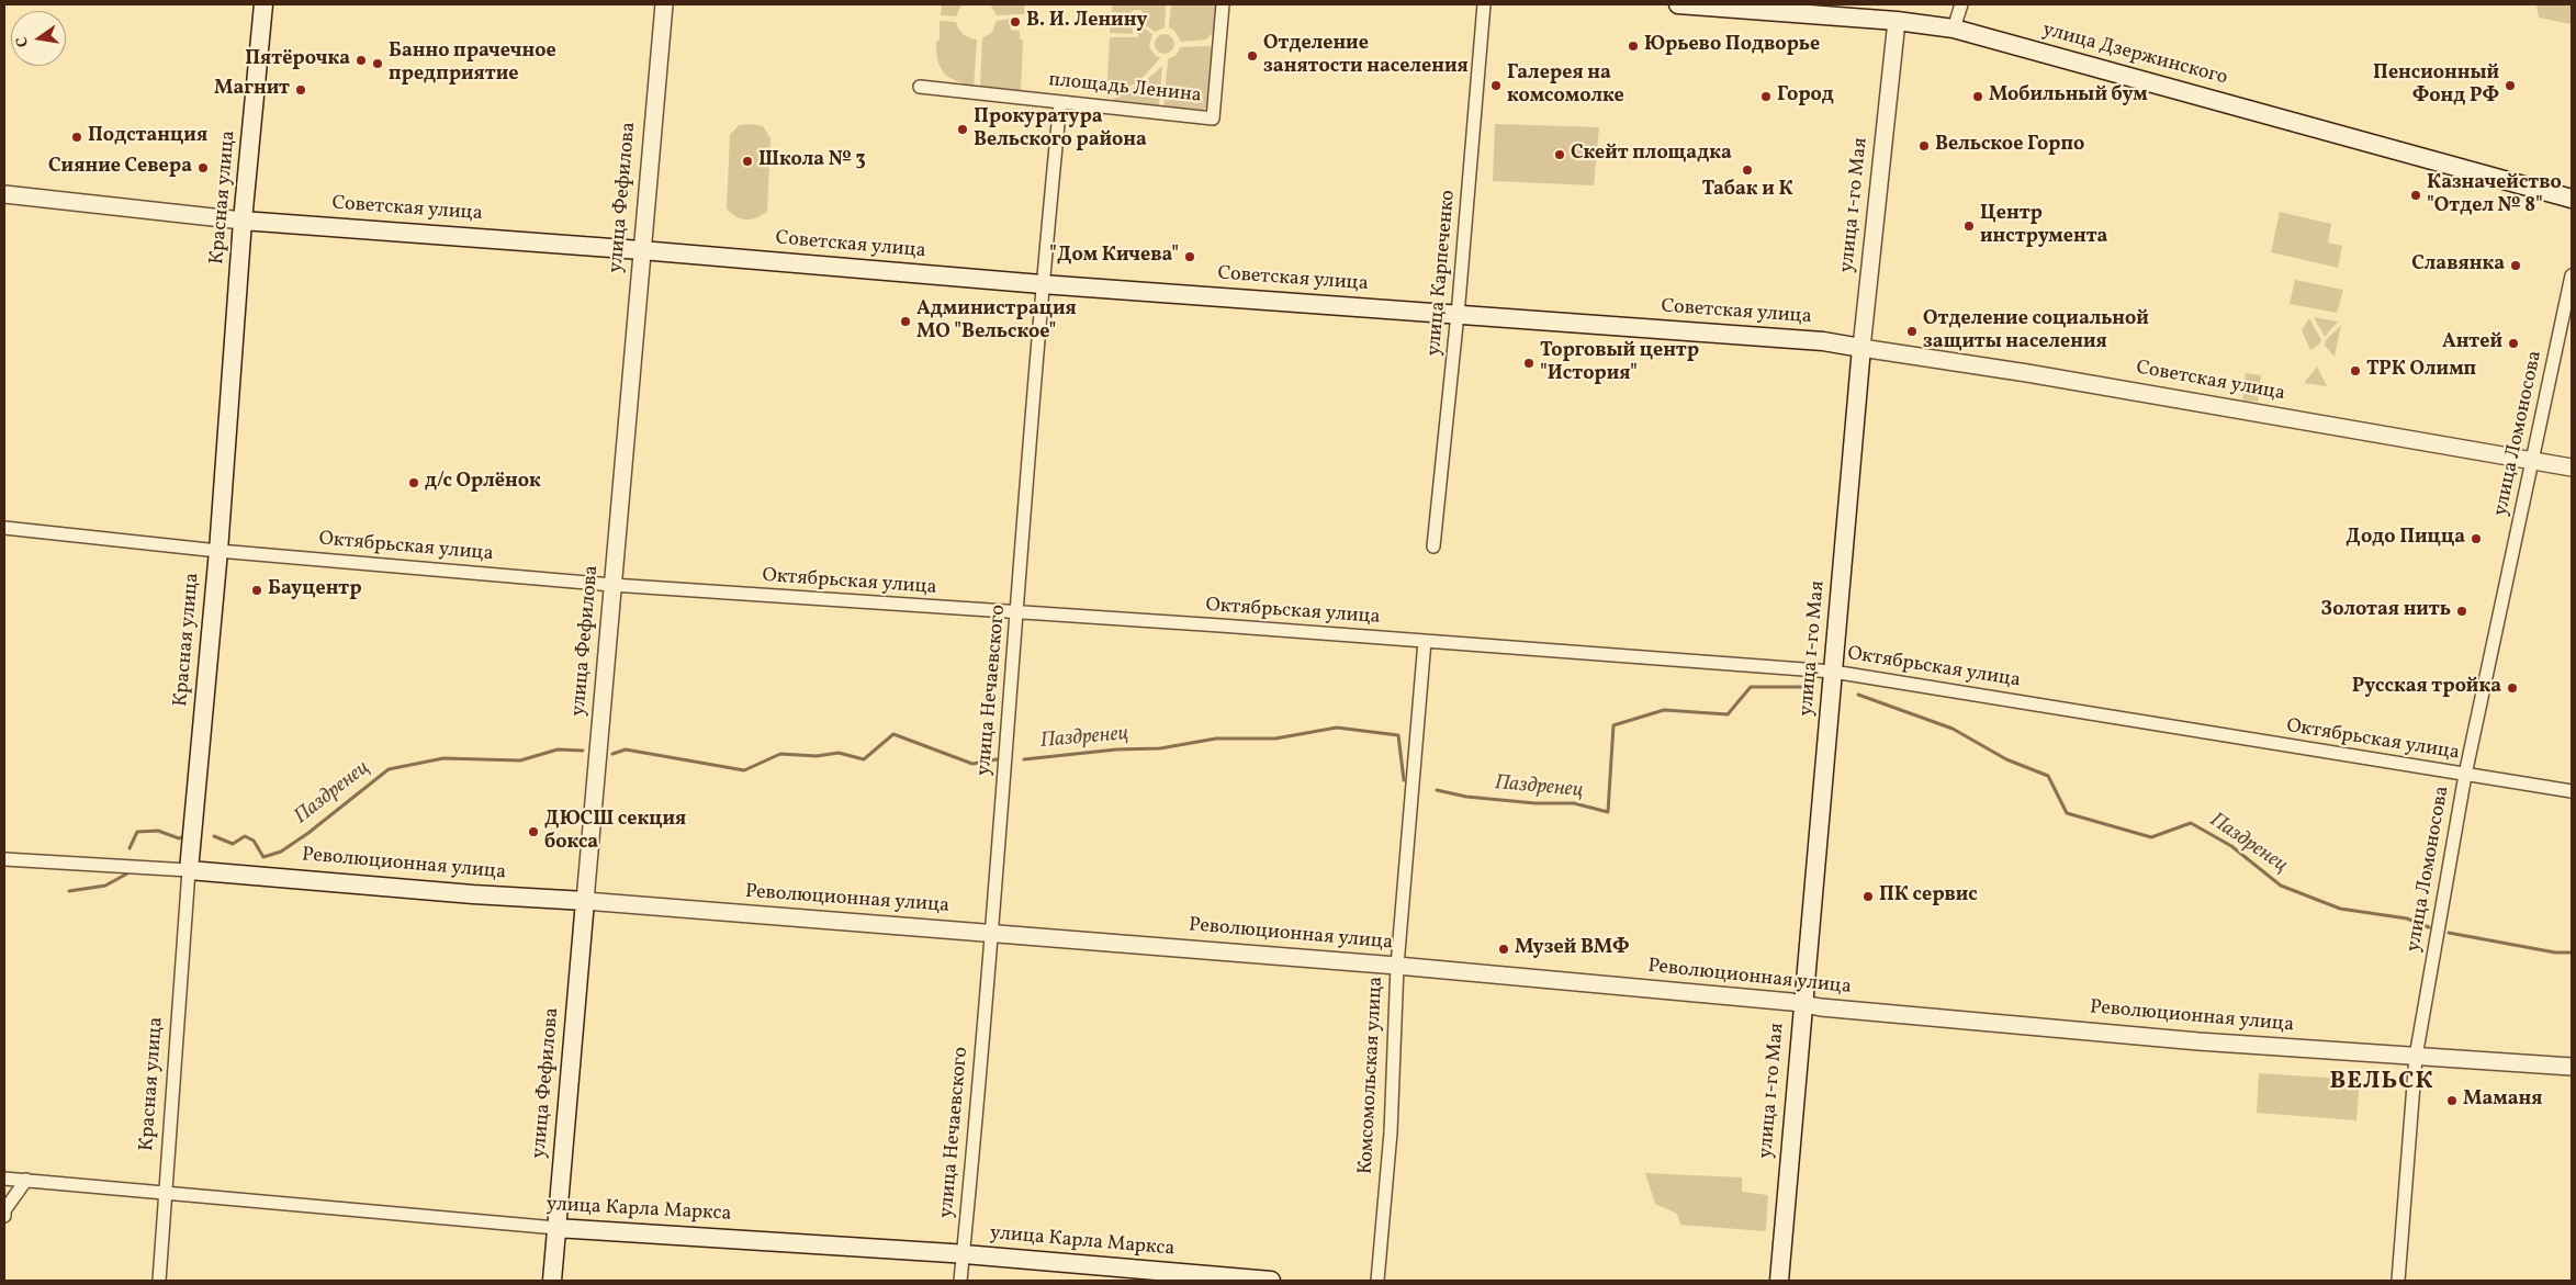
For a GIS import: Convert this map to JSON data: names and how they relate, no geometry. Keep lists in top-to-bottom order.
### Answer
{
  "streets": {
    "main road": [
      "улица Дзержинского",
      "Красная улица",
      "улица Фефилова",
      "улица 1-го Мая",
      "Советская улица",
      "Революционная улица",
      "улица Карла Маркса"
    ],
    "street": [
      "площадь Ленина",
      "улица Карпеченко",
      "улица Ломоносова",
      "Октябрьская улица",
      "улица Нечаевского",
      "Комсомольская улица"
    ]
  },
  "crossings": [
    ["улица Дзержинского", "улица 1-го Мая"],
    ["площадь Ленина", "улица Нечаевского"],
    ["Красная улица", "Советская улица"],
    ["Красная улица", "Октябрьская улица"],
    ["Красная улица", "Революционная улица"],
    ["Красная улица", "улица Карла Маркса"],
    ["улица Фефилова", "Советская улица"],
    ["улица Фефилова", "Октябрьская улица"],
    ["улица Фефилова", "Революционная улица"],
    ["улица Фефилова", "улица Карла Маркса"],
    ["улица 1-го Мая", "Советская улица"],
    ["улица 1-го Мая", "Октябрьская улица"],
    ["улица 1-го Мая", "Революционная улица"],
    ["Советская улица", "улица Карпеченко"],
    ["Советская улица", "улица Ломоносова"],
    ["Советская улица", "улица Нечаевского"],
    ["улица Ломоносова", "Октябрьская улица"],
    ["улица Ломоносова", "Революционная улица"],
    ["Октябрьская улица", "улица Нечаевского"],
    ["Октябрьская улица", "Комсомольская улица"],
    ["улица Нечаевского", "Революционная улица"],
    ["улица Нечаевского", "улица Карла Маркса"],
    ["Революционная улица", "Комсомольская улица"]
  ],
  "districts": ["ВЕЛЬСК"],
  "water": ["Паздренец"],
  "places": [
    "В. И. Ленину",
    "Юрьево Подворье",
    "Отделение занятости населения",
    "Пятёрочка",
    "Банно прачечное предприятие",
    "Галерея на комсомолке",
    "Пенсионный Фонд РФ",
    "Магнит",
    "Город",
    "Мобильный бум",
    "Прокуратура Вельского района",
    "Подстанция",
    "Вельское Горпо",
    "Скейт площадка",
    "Школа № 3",
    "Сияние Севера",
    "Табак и К",
    "Казначейство \"Отдел № 8\"",
    "Центр инструмента",
    "\"Дом Кичева\"",
    "Славянка",
    "Администрация МО \"Вельское\"",
    "Отделение социальной защиты населения",
    "Антей",
    "Торговый центр \"История\"",
    "ТРК Олимп",
    "д/с Орлёнок",
    "Додо Пицца",
    "Бауцентр",
    "Золотая нить",
    "Русская тройка",
    "ДЮСШ секция бокса",
    "ПК сервис",
    "Музей ВМФ",
    "Маманя"
  ],
  "north": "left"
}
